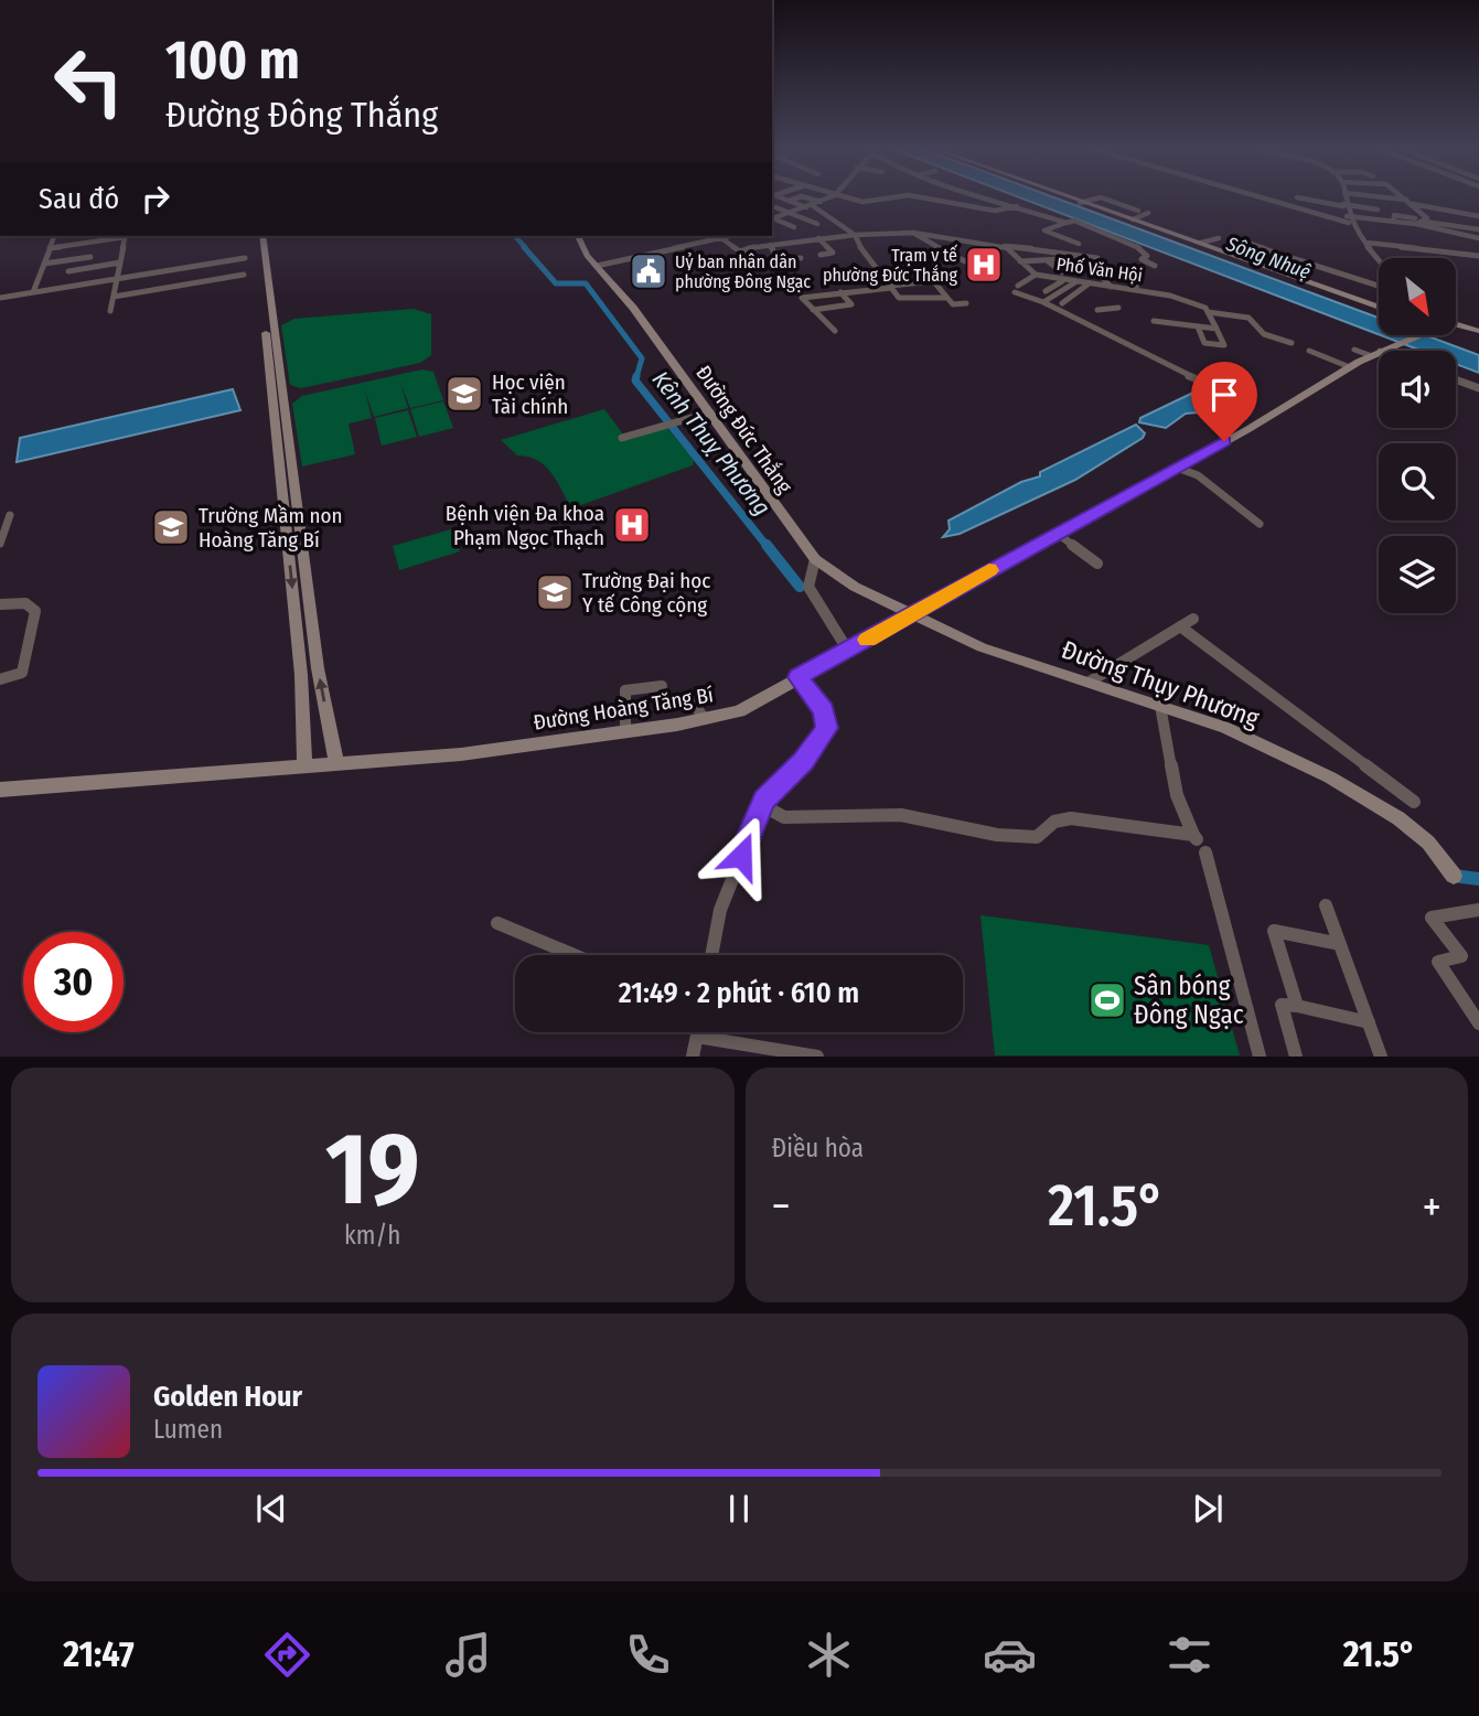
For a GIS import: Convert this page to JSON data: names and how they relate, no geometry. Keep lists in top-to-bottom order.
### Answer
{
  "streets": {
    "street": [
      "Phố Văn Hội",
      "Đường Đức Thắng",
      "Đường Thụy Phương",
      "Đường Hoàng Tăng Bí"
    ]
  },
  "crossings": [
    ["Đường Đức Thắng", "Đường Thụy Phương"],
    ["Đường Đức Thắng", "Đường Hoàng Tăng Bí"],
    ["Đường Thụy Phương", "Đường Hoàng Tăng Bí"]
  ],
  "water": ["Sông Nhuệ", "Kênh Thuỵ Phương"],
  "places": {
    "hospital": ["Trạm y tế phường Đức Thắng", "Bệnh viện Đa khoa Phạm Ngọc Thạch"],
    "public building": ["Uỷ ban nhân dân phường Đông Ngạc"],
    "school or university": ["Học viện Tài chính", "Trường Mầm non Hoàng Tăng Bí", "Trường Đại học Y tế Công cộng"],
    "sports": ["Sân bóng Đông Ngạc"]
  },
  "north": "bottom right",
  "page": {
    "turn": ["100 m", "Đường Đông Thắng"],
    "then": "Sau đó",
    "limit": "30",
    "trip": "21:49 · 2 phút · 610 m",
    "tile": [
      ["19", "km/h"],
      "Điều hòa"
    ],
    "heat": ["−", "21.5°", "+"],
    "song": ["Golden Hour", "Lumen"],
    "tabs": ["21:47", "21.5°"]
  }
}
